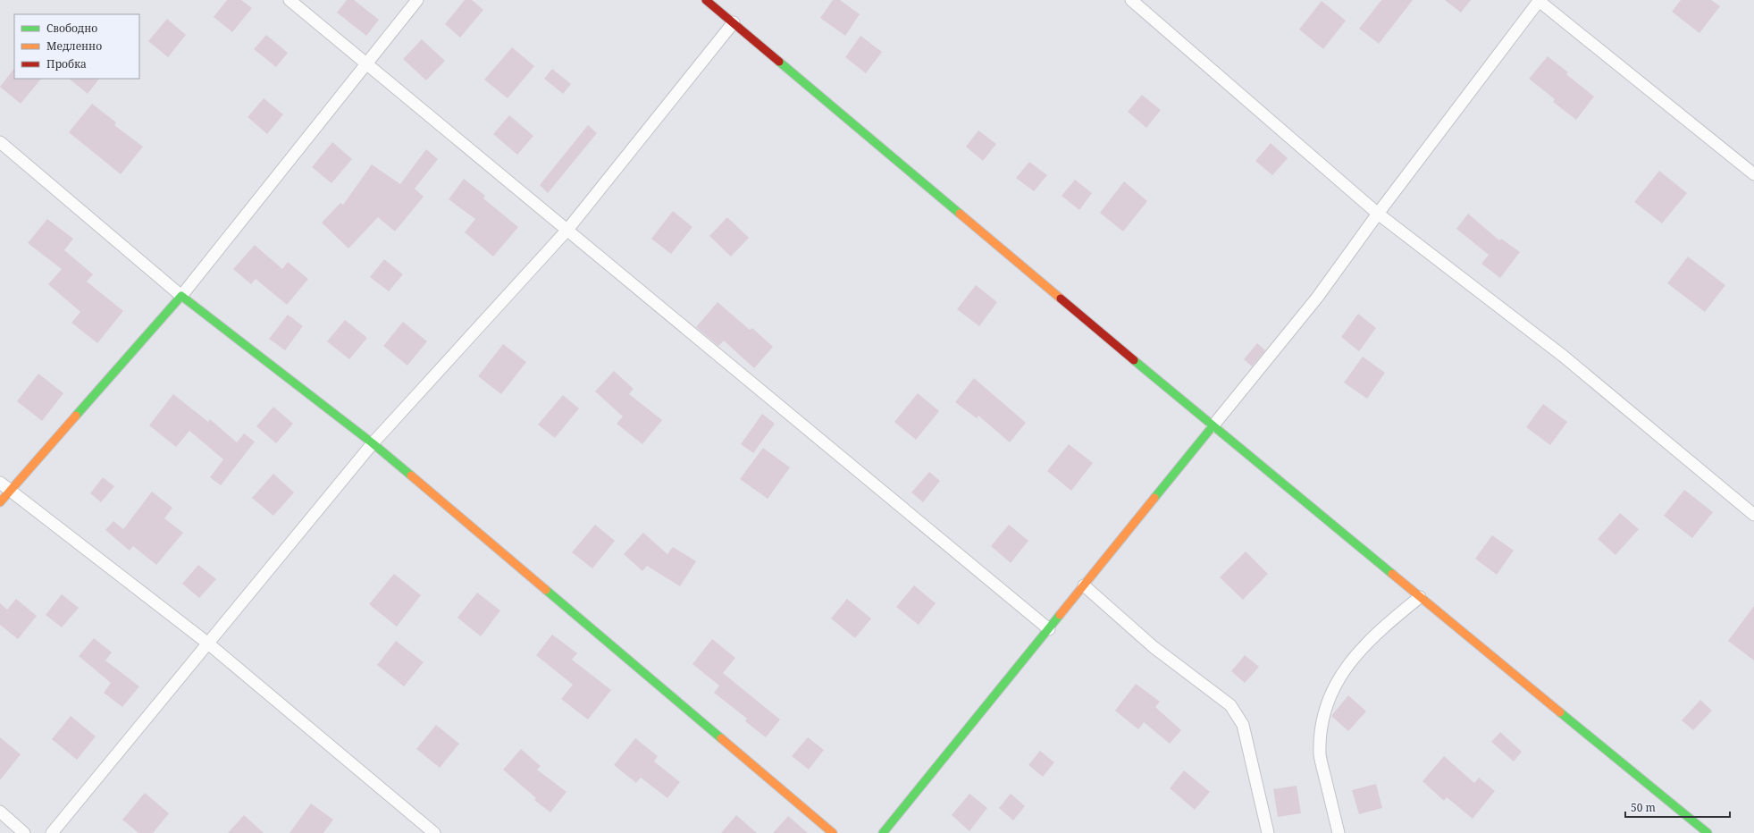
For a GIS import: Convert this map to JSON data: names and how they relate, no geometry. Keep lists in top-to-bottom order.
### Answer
{
  "legend": ["Свободно", "Медленно", "Пробка"],
  "scale_bar": "50 m"
}
